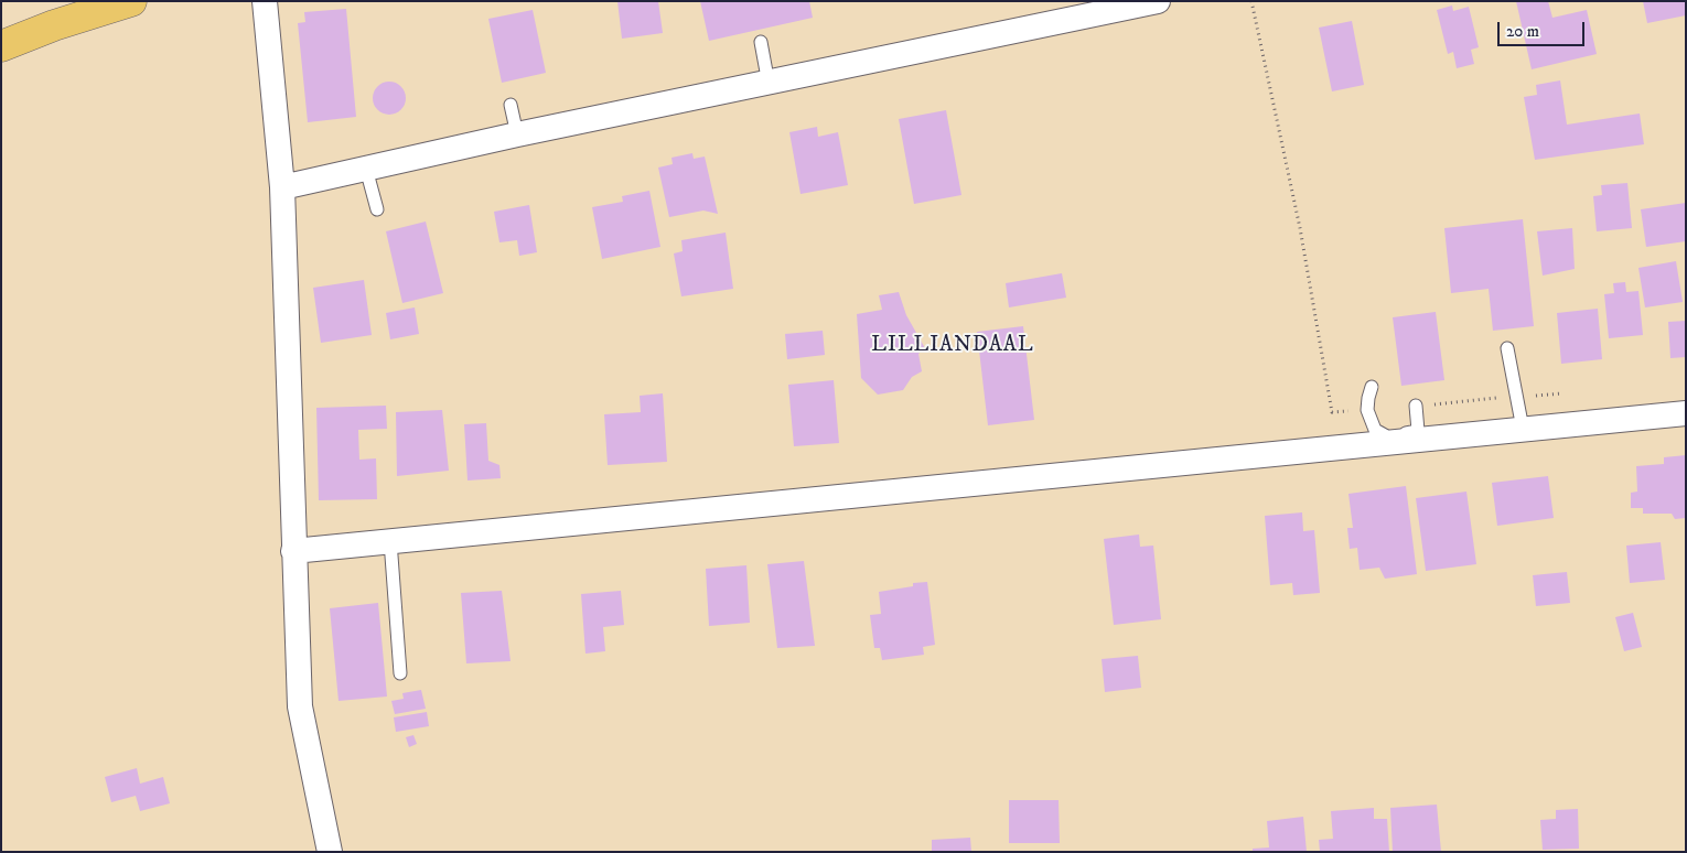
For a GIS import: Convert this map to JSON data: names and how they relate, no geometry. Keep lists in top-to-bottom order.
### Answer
{
  "districts": ["LILLIANDAAL"],
  "scale_bar": "20 m"
}
